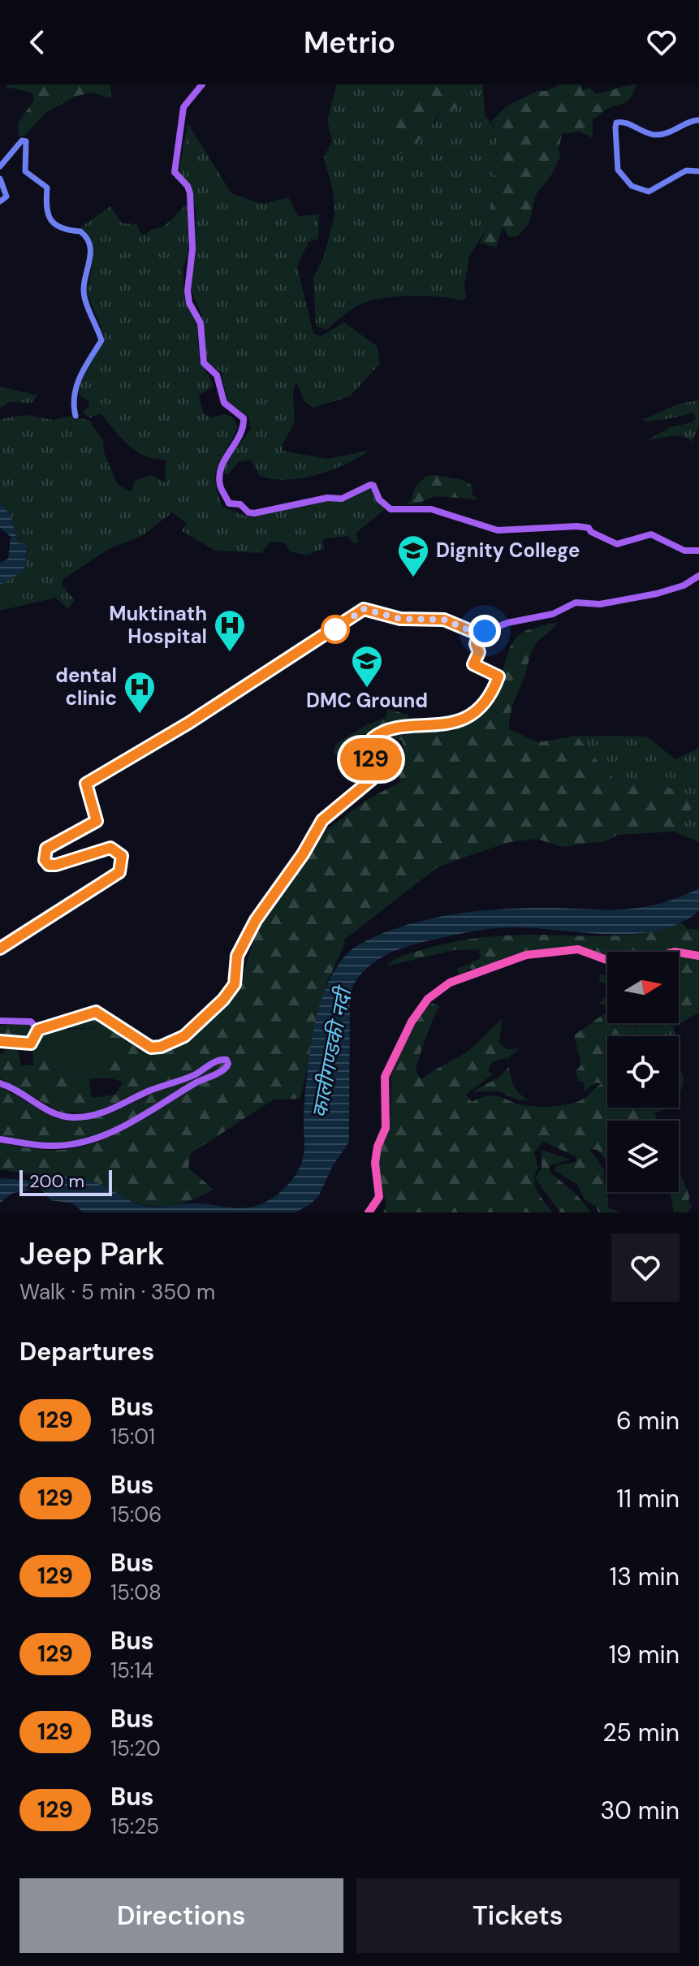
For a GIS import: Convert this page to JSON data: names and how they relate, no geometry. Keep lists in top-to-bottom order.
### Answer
{
  "water": ["कालीगण्डकी नदी"],
  "places": {
    "school or university": ["Dignity College", "DMC Ground"],
    "hospital": ["Muktinath Hospital", "dental clinic"]
  },
  "lines": ["bus line 129"],
  "scale_bar": "200 m",
  "north": "right",
  "page": {
    "header": "Metrio",
    "on_map": "129",
    "scale": "200 m",
    "heading": [
      ["Jeep Park", "Walk · 5 min · 350 m"],
      "Departures"
    ],
    "list": [
      {
        "mark": "129",
        "name": "Bus",
        "note": "15:01",
        "value": "6 min"
      },
      {
        "mark": "129",
        "name": "Bus",
        "note": "15:06",
        "value": "11 min"
      },
      {
        "mark": "129",
        "name": "Bus",
        "note": "15:08",
        "value": "13 min"
      },
      {
        "mark": "129",
        "name": "Bus",
        "note": "15:14",
        "value": "19 min"
      },
      {
        "mark": "129",
        "name": "Bus",
        "note": "15:20",
        "value": "25 min"
      },
      {
        "mark": "129",
        "name": "Bus",
        "note": "15:25",
        "value": "30 min"
      }
    ],
    "buttons": ["Directions", "Tickets"]
  }
}
